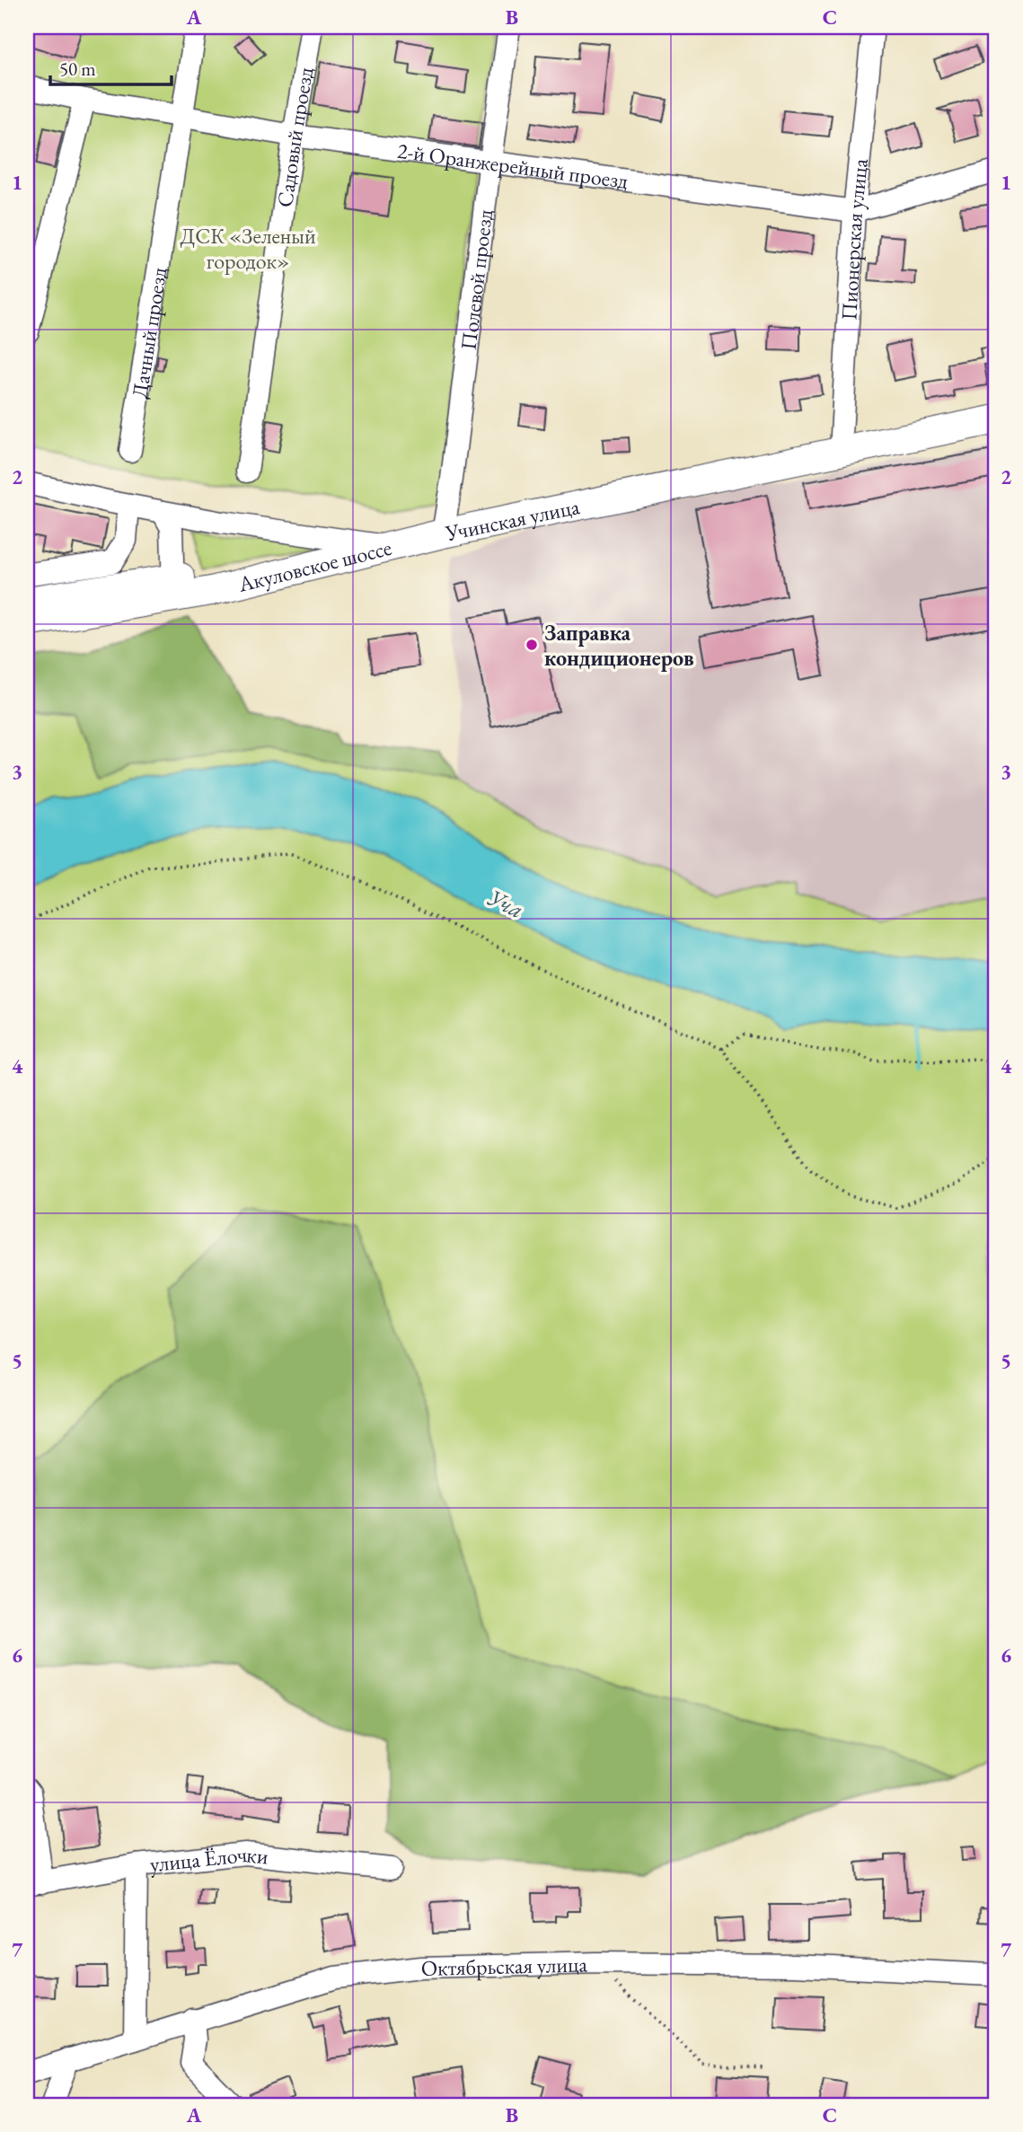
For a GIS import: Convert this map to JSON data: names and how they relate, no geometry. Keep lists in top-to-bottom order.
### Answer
{
  "streets": {
    "main road": ["Учинская улица", "Акуловское шоссе"],
    "street": [
      "Садовый проезд",
      "2-й Оранжерейный проезд",
      "Пионерская улица",
      "Полевой проезд",
      "Дачный проезд",
      "улица Ёлочки",
      "Октябрьская улица"
    ]
  },
  "crossings": [
    ["Садовый проезд", "2-й Оранжерейный проезд"],
    ["2-й Оранжерейный проезд", "Пионерская улица"],
    ["2-й Оранжерейный проезд", "Полевой проезд"],
    ["2-й Оранжерейный проезд", "Дачный проезд"],
    ["Пионерская улица", "Учинская улица"],
    ["Полевой проезд", "Учинская улица"],
    ["Учинская улица", "Акуловское шоссе"]
  ],
  "water": ["Уча"],
  "parks": ["ДСК «Зеленый городок»"],
  "places": ["Заправка кондиционеров"],
  "scale_bar": "50 m",
  "grid": {
    "columns": ["A", "B", "C"],
    "rows": [
      "1",
      "2",
      "3",
      "4",
      "5",
      "6",
      "7"
    ]
  }
}
